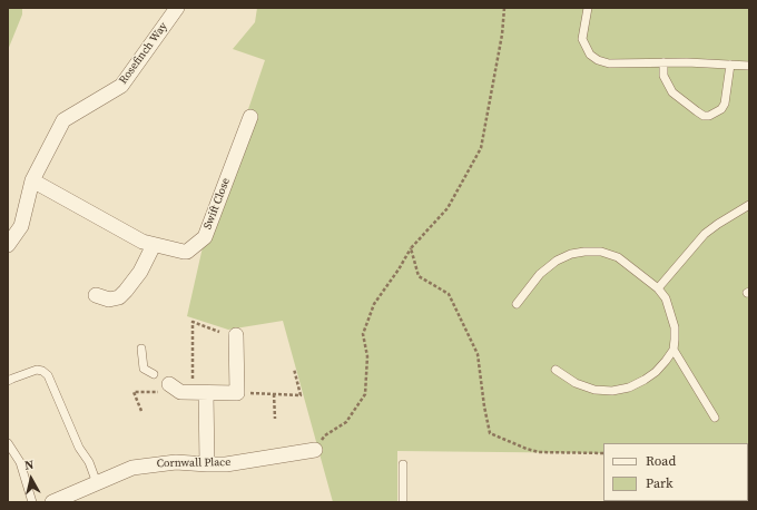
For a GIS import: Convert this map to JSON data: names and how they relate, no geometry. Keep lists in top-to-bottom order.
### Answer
{
  "streets": {
    "street": ["Rosefinch Way", "Swift Close", "Cornwall Place"]
  },
  "crossings": [
    ["Rosefinch Way", "Swift Close"]
  ],
  "legend": ["Road", "Park"],
  "north": "top"
}
